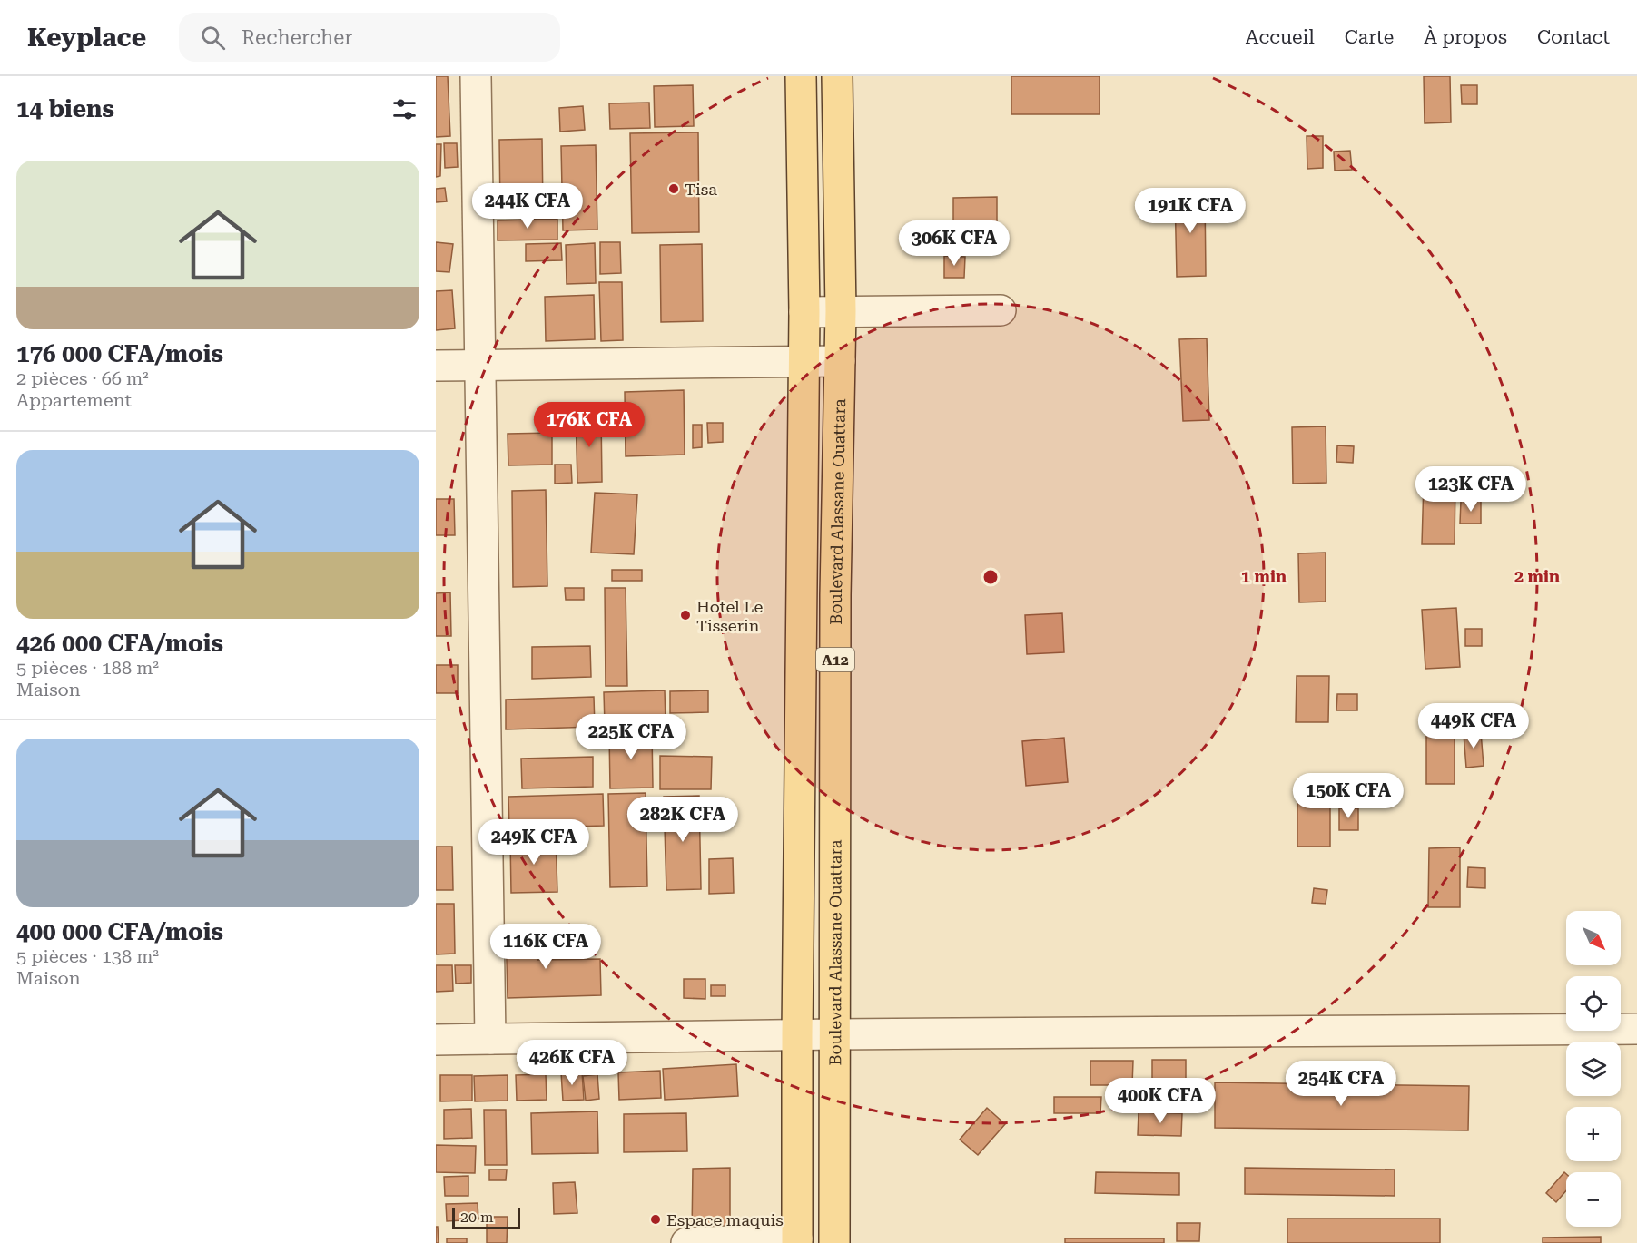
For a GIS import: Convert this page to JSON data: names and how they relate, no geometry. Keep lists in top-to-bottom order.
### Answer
{
  "streets": {
    "main road": ["Boulevard Alassane Ouattara", "A12"]
  },
  "places": ["Tisa", "Hotel Le Tisserin", "Espace maquis"],
  "scale_bar": "20 m",
  "north": "bottom right",
  "page": {
    "header": "Keyplace",
    "search": "Rechercher",
    "nav": [
      "Accueil",
      "Carte",
      "À propos",
      "Contact"
    ],
    "heading": "14 biens",
    "list": [
      {
        "name": "176 000 CFA/mois",
        "note": "2 pièces · 66 m² · Appartement"
      },
      {
        "name": "426 000 CFA/mois",
        "note": "5 pièces · 188 m² · Maison"
      },
      {
        "name": "400 000 CFA/mois",
        "note": "5 pièces · 138 m² · Maison"
      }
    ],
    "price": [
      "244K CFA",
      "191K CFA",
      "306K CFA",
      "176K CFA",
      "123K CFA",
      "449K CFA",
      "225K CFA",
      "150K CFA",
      "282K CFA",
      "249K CFA",
      "116K CFA",
      "426K CFA",
      "254K CFA",
      "400K CFA"
    ],
    "map_buttons": ["+", "−"],
    "scale": "20 m"
  },
  "rings": ["1 min", "2 min"]
}
